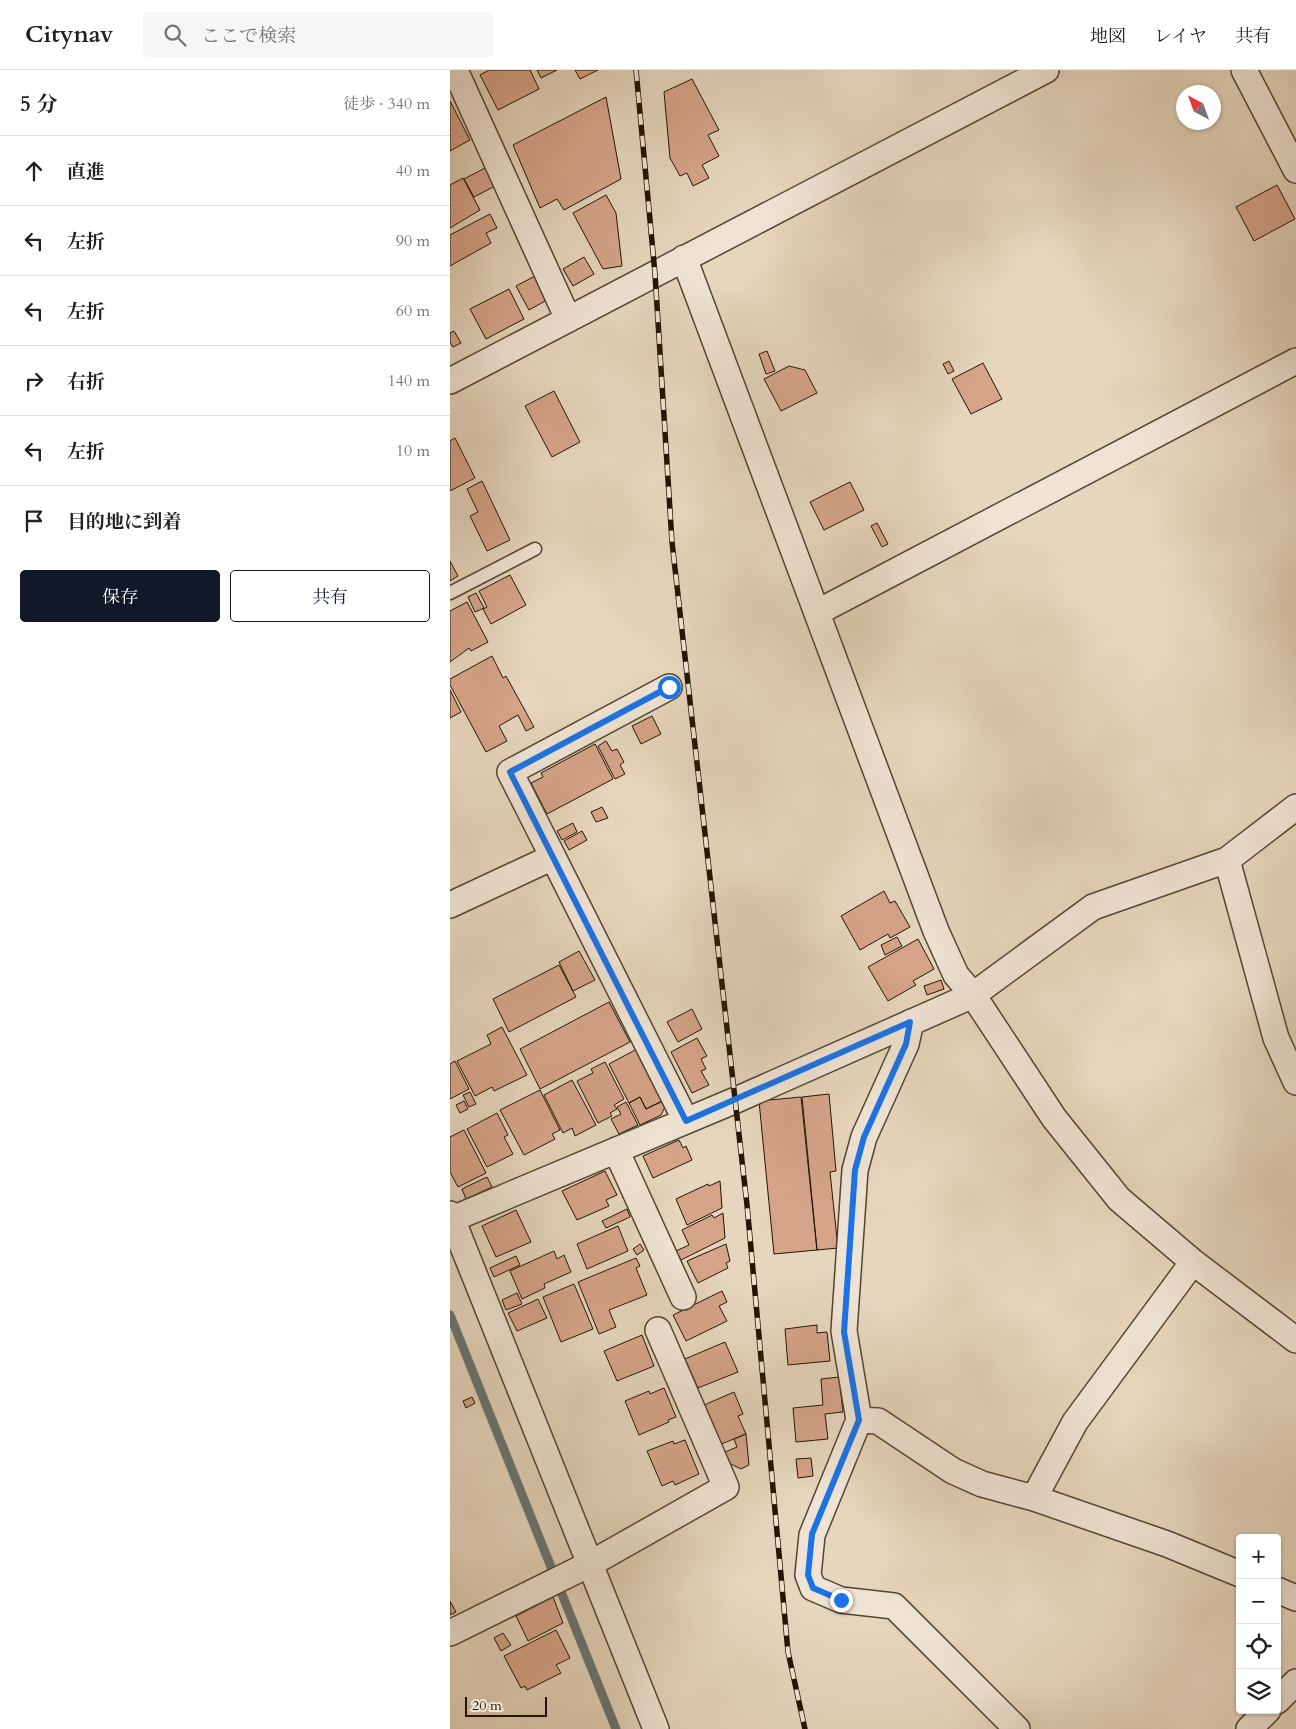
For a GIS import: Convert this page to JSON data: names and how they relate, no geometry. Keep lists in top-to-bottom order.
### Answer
{
  "scale_bar": "20 m",
  "north": "top left",
  "page": {
    "header": "Citynav",
    "search": "ここで検索",
    "nav": ["地図", "レイヤ", "共有"],
    "heading": ["5 分", "徒歩 · 340 m"],
    "list": [
      ["直進", "40 m"],
      ["左折", "90 m"],
      ["左折", "60 m"],
      ["右折", "140 m"],
      ["左折", "10 m"],
      "目的地に到着"
    ],
    "buttons": ["保存", "共有"],
    "map_buttons": ["+", "−"],
    "scale": "20 m"
  }
}
